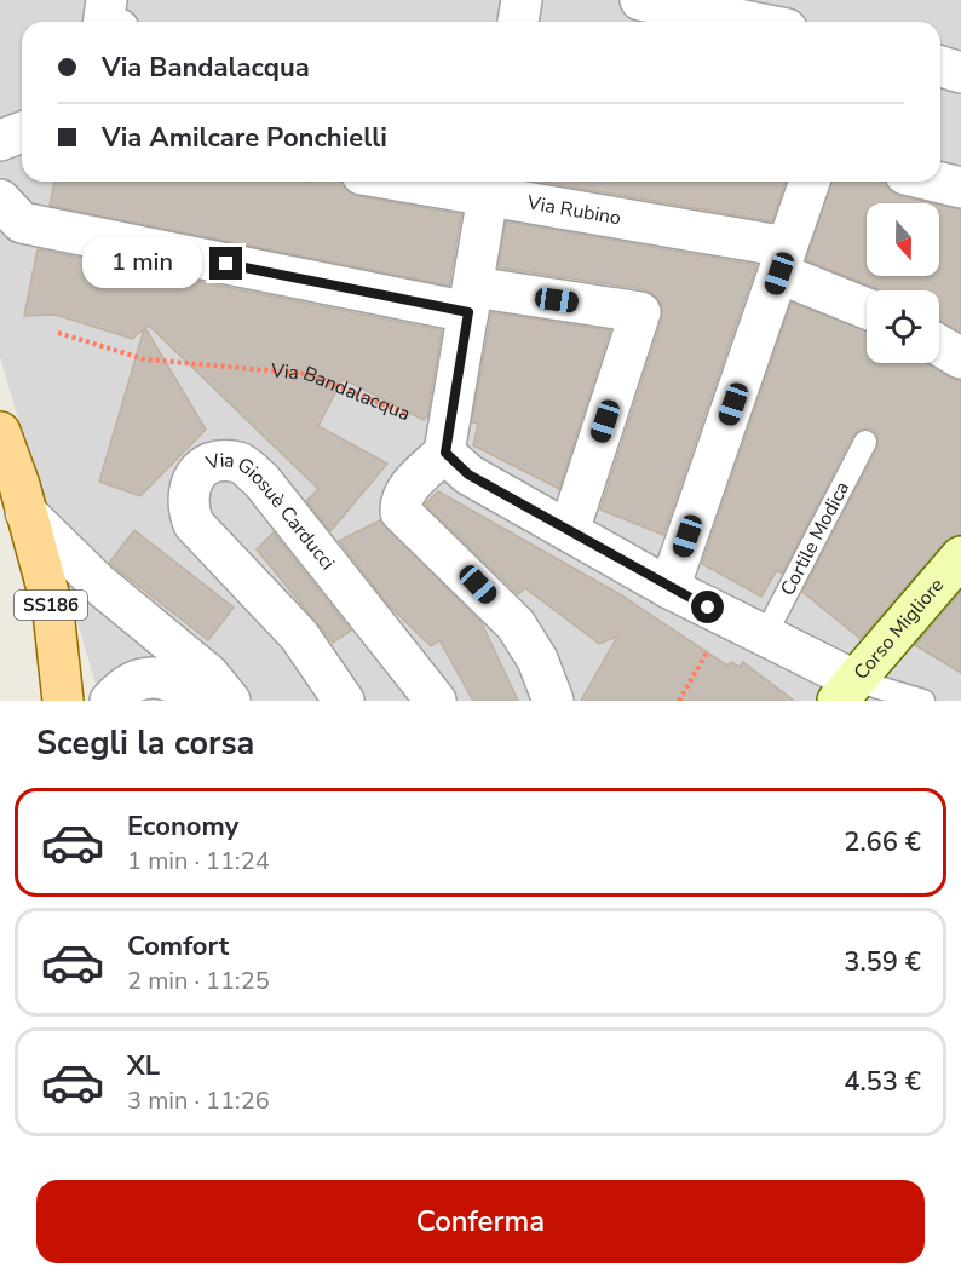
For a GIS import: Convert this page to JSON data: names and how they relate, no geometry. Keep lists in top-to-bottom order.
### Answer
{
  "streets": {
    "main road": ["SS186"],
    "street": ["Via Rubino", "Via Giosuè Carducci", "Corso Migliore"],
    "lane": ["Cortile Modica"],
    "path": ["Via Bandalacqua"]
  },
  "north": "bottom",
  "page": {
    "banner": ["Via Bandalacqua", "Via Amilcare Ponchielli"],
    "bubble": "1 min",
    "heading": "Scegli la corsa",
    "list": [
      {
        "name": "Economy",
        "note": "1 min · 11:24",
        "value": "2.66 €"
      },
      {
        "name": "Comfort",
        "note": "2 min · 11:25",
        "value": "3.59 €"
      },
      {
        "name": "XL",
        "note": "3 min · 11:26",
        "value": "4.53 €"
      }
    ],
    "buttons": "Conferma"
  }
}
